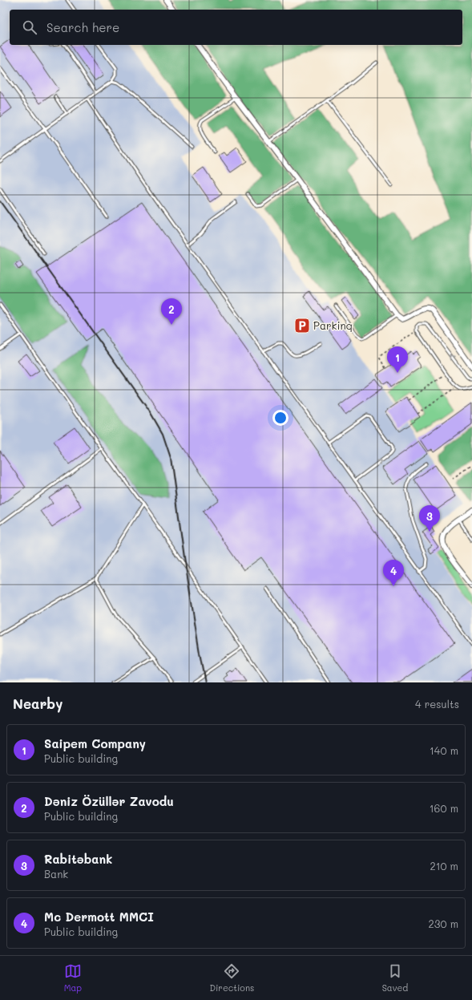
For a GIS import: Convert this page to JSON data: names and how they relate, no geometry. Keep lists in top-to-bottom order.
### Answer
{
  "places": {
    "parking": ["Parkinq"]
  },
  "page": {
    "search": "Search here",
    "pins": [
      "2",
      "1",
      "3",
      "4"
    ],
    "heading": ["Nearby", "4 results"],
    "list": [
      {
        "mark": "1",
        "name": "Saipem Company",
        "note": "Public building",
        "value": "140 m"
      },
      {
        "mark": "2",
        "name": "Dəniz Özüllər Zavodu",
        "note": "Public building",
        "value": "160 m"
      },
      {
        "mark": "3",
        "name": "Rabitəbank",
        "note": "Bank",
        "value": "210 m"
      },
      {
        "mark": "4",
        "name": "Mc Dermott MMCI",
        "note": "Public building",
        "value": "230 m"
      }
    ],
    "nav": ["Map", "Directions", "Saved"]
  }
}
